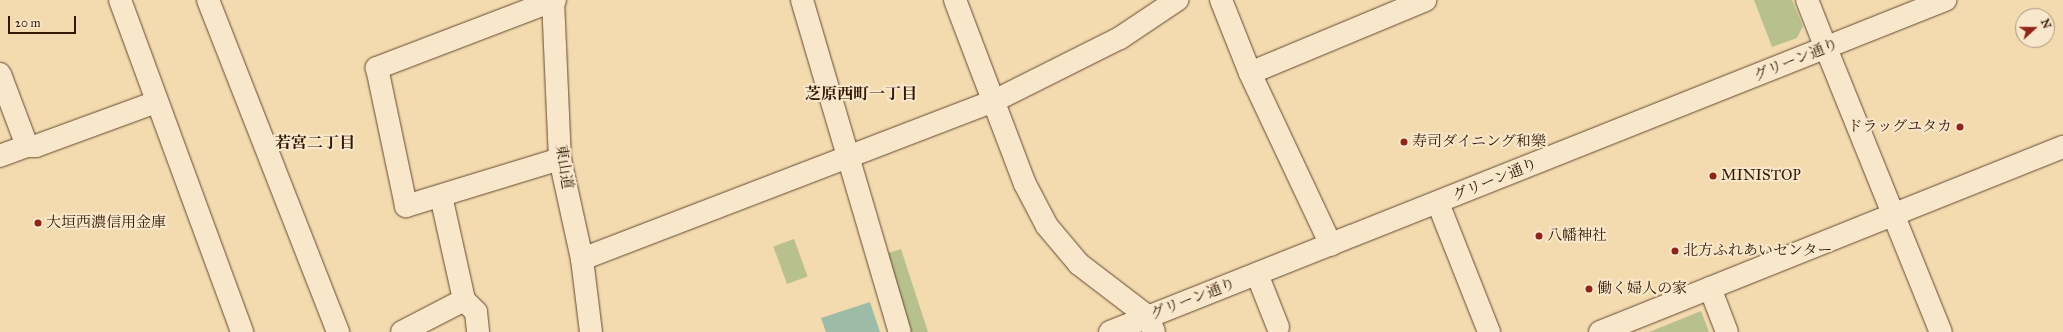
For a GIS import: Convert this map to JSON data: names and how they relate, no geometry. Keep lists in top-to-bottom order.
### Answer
{
  "streets": {
    "street": ["グリーン通り", "東山道"]
  },
  "districts": ["芝原西町一丁目", "若宮二丁目"],
  "places": [
    "ドラッグユタカ",
    "寿司ダイニング和樂",
    "MINISTOP",
    "大垣西濃信用金庫",
    "八幡神社",
    "北方ふれあいセンター",
    "働く婦人の家"
  ],
  "scale_bar": "20 m",
  "north": "right"
}
